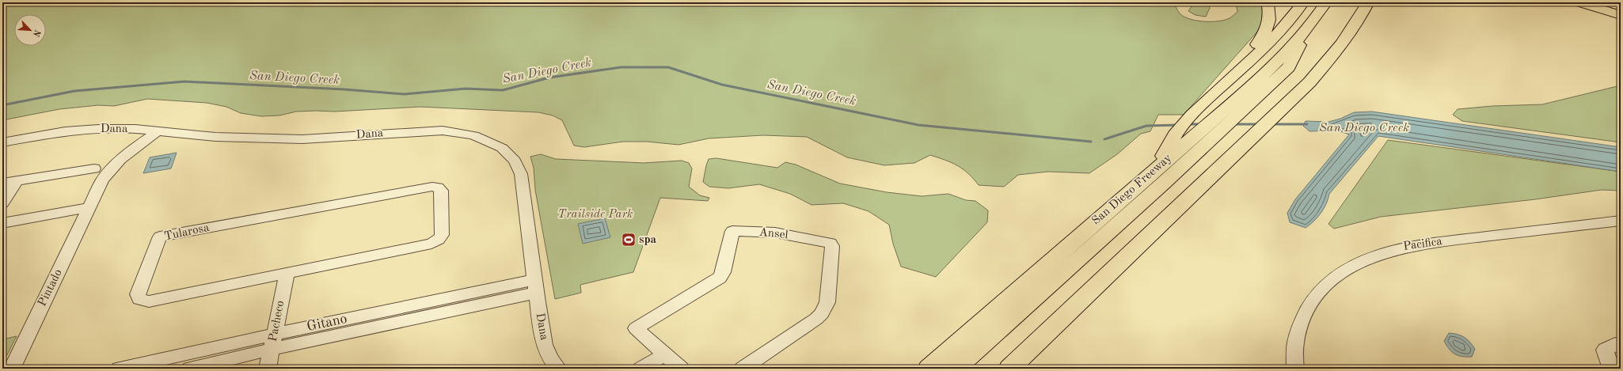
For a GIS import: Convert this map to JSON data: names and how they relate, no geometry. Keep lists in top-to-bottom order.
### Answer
{
  "streets": {
    "highway": ["San Diego Freeway"],
    "street": [
      "Dana",
      "Tularosa",
      "Ansel",
      "Pacifica",
      "Pintado",
      "Pacheco",
      "Gitano"
    ]
  },
  "crossings": [
    ["Dana", "Pintado"],
    ["Dana", "Gitano"],
    ["Tularosa", "Pacheco"],
    ["Pacheco", "Gitano"]
  ],
  "water": ["San Diego Creek"],
  "parks": ["Trailside Park"],
  "places": {
    "sports": ["spa"]
  },
  "north": "bottom right"
}
